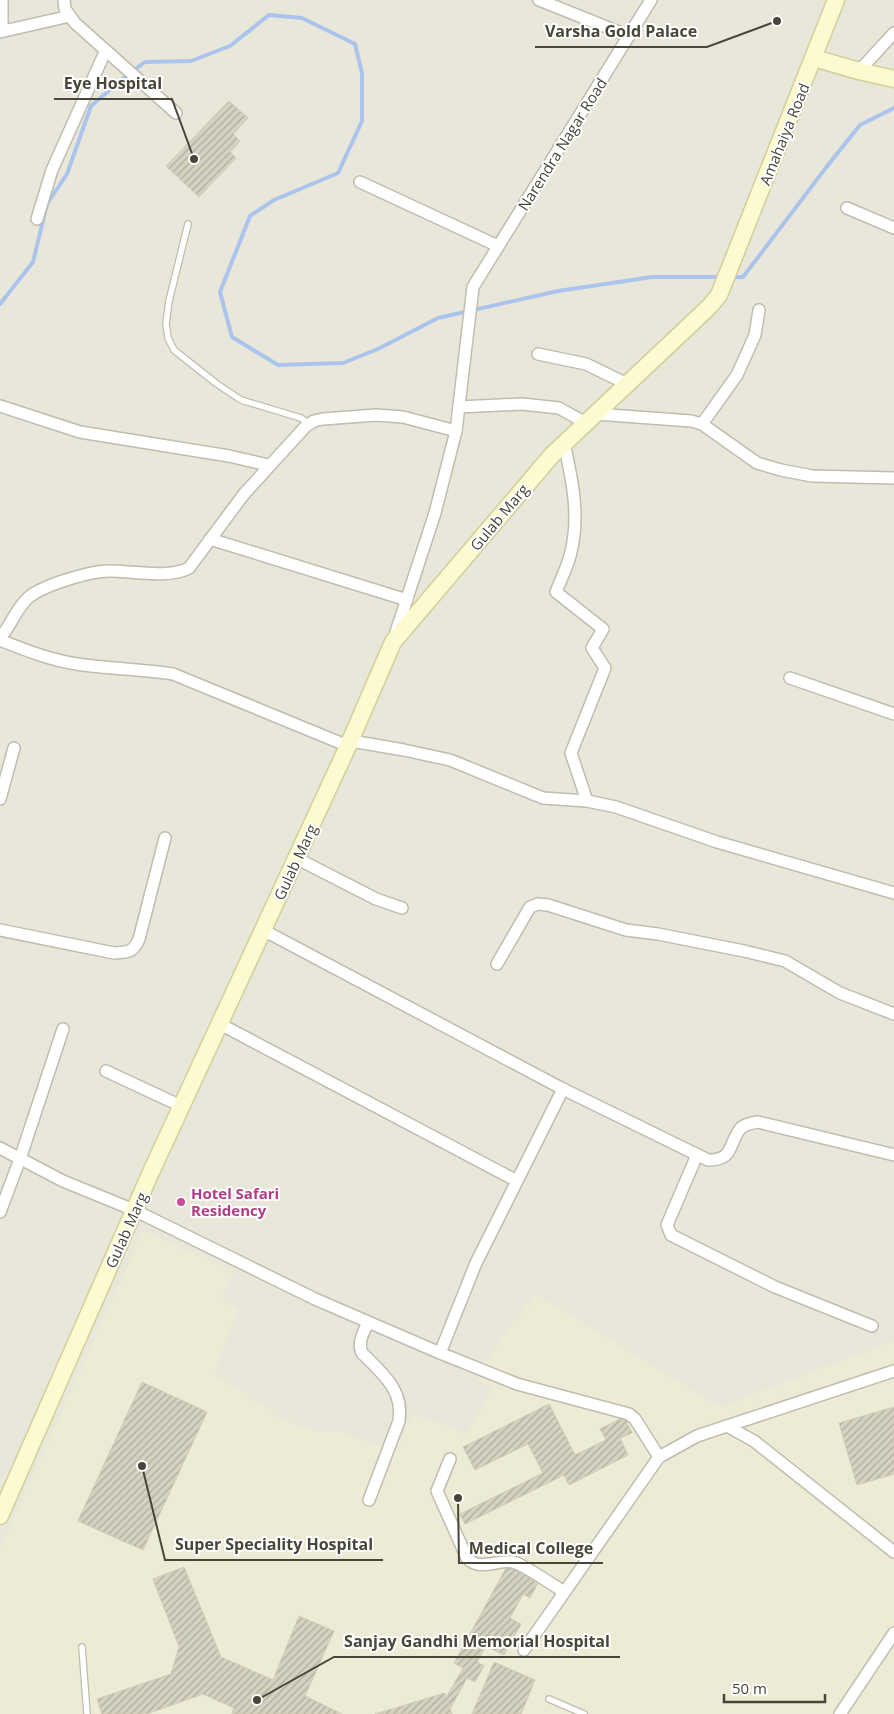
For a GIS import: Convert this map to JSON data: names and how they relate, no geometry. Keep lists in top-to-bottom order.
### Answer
{
  "streets": {
    "street": ["Amahaiya Road", "Narendra Nagar Road", "Gulab Marg"]
  },
  "crossings": [
    ["Amahaiya Road", "Gulab Marg"]
  ],
  "places": [
    "Varsha Gold Palace",
    "Eye Hospital",
    "Hotel Safari Residency",
    "Super Speciality Hospital",
    "Medical College",
    "Sanjay Gandhi Memorial Hospital"
  ],
  "scale_bar": "50 m"
}
